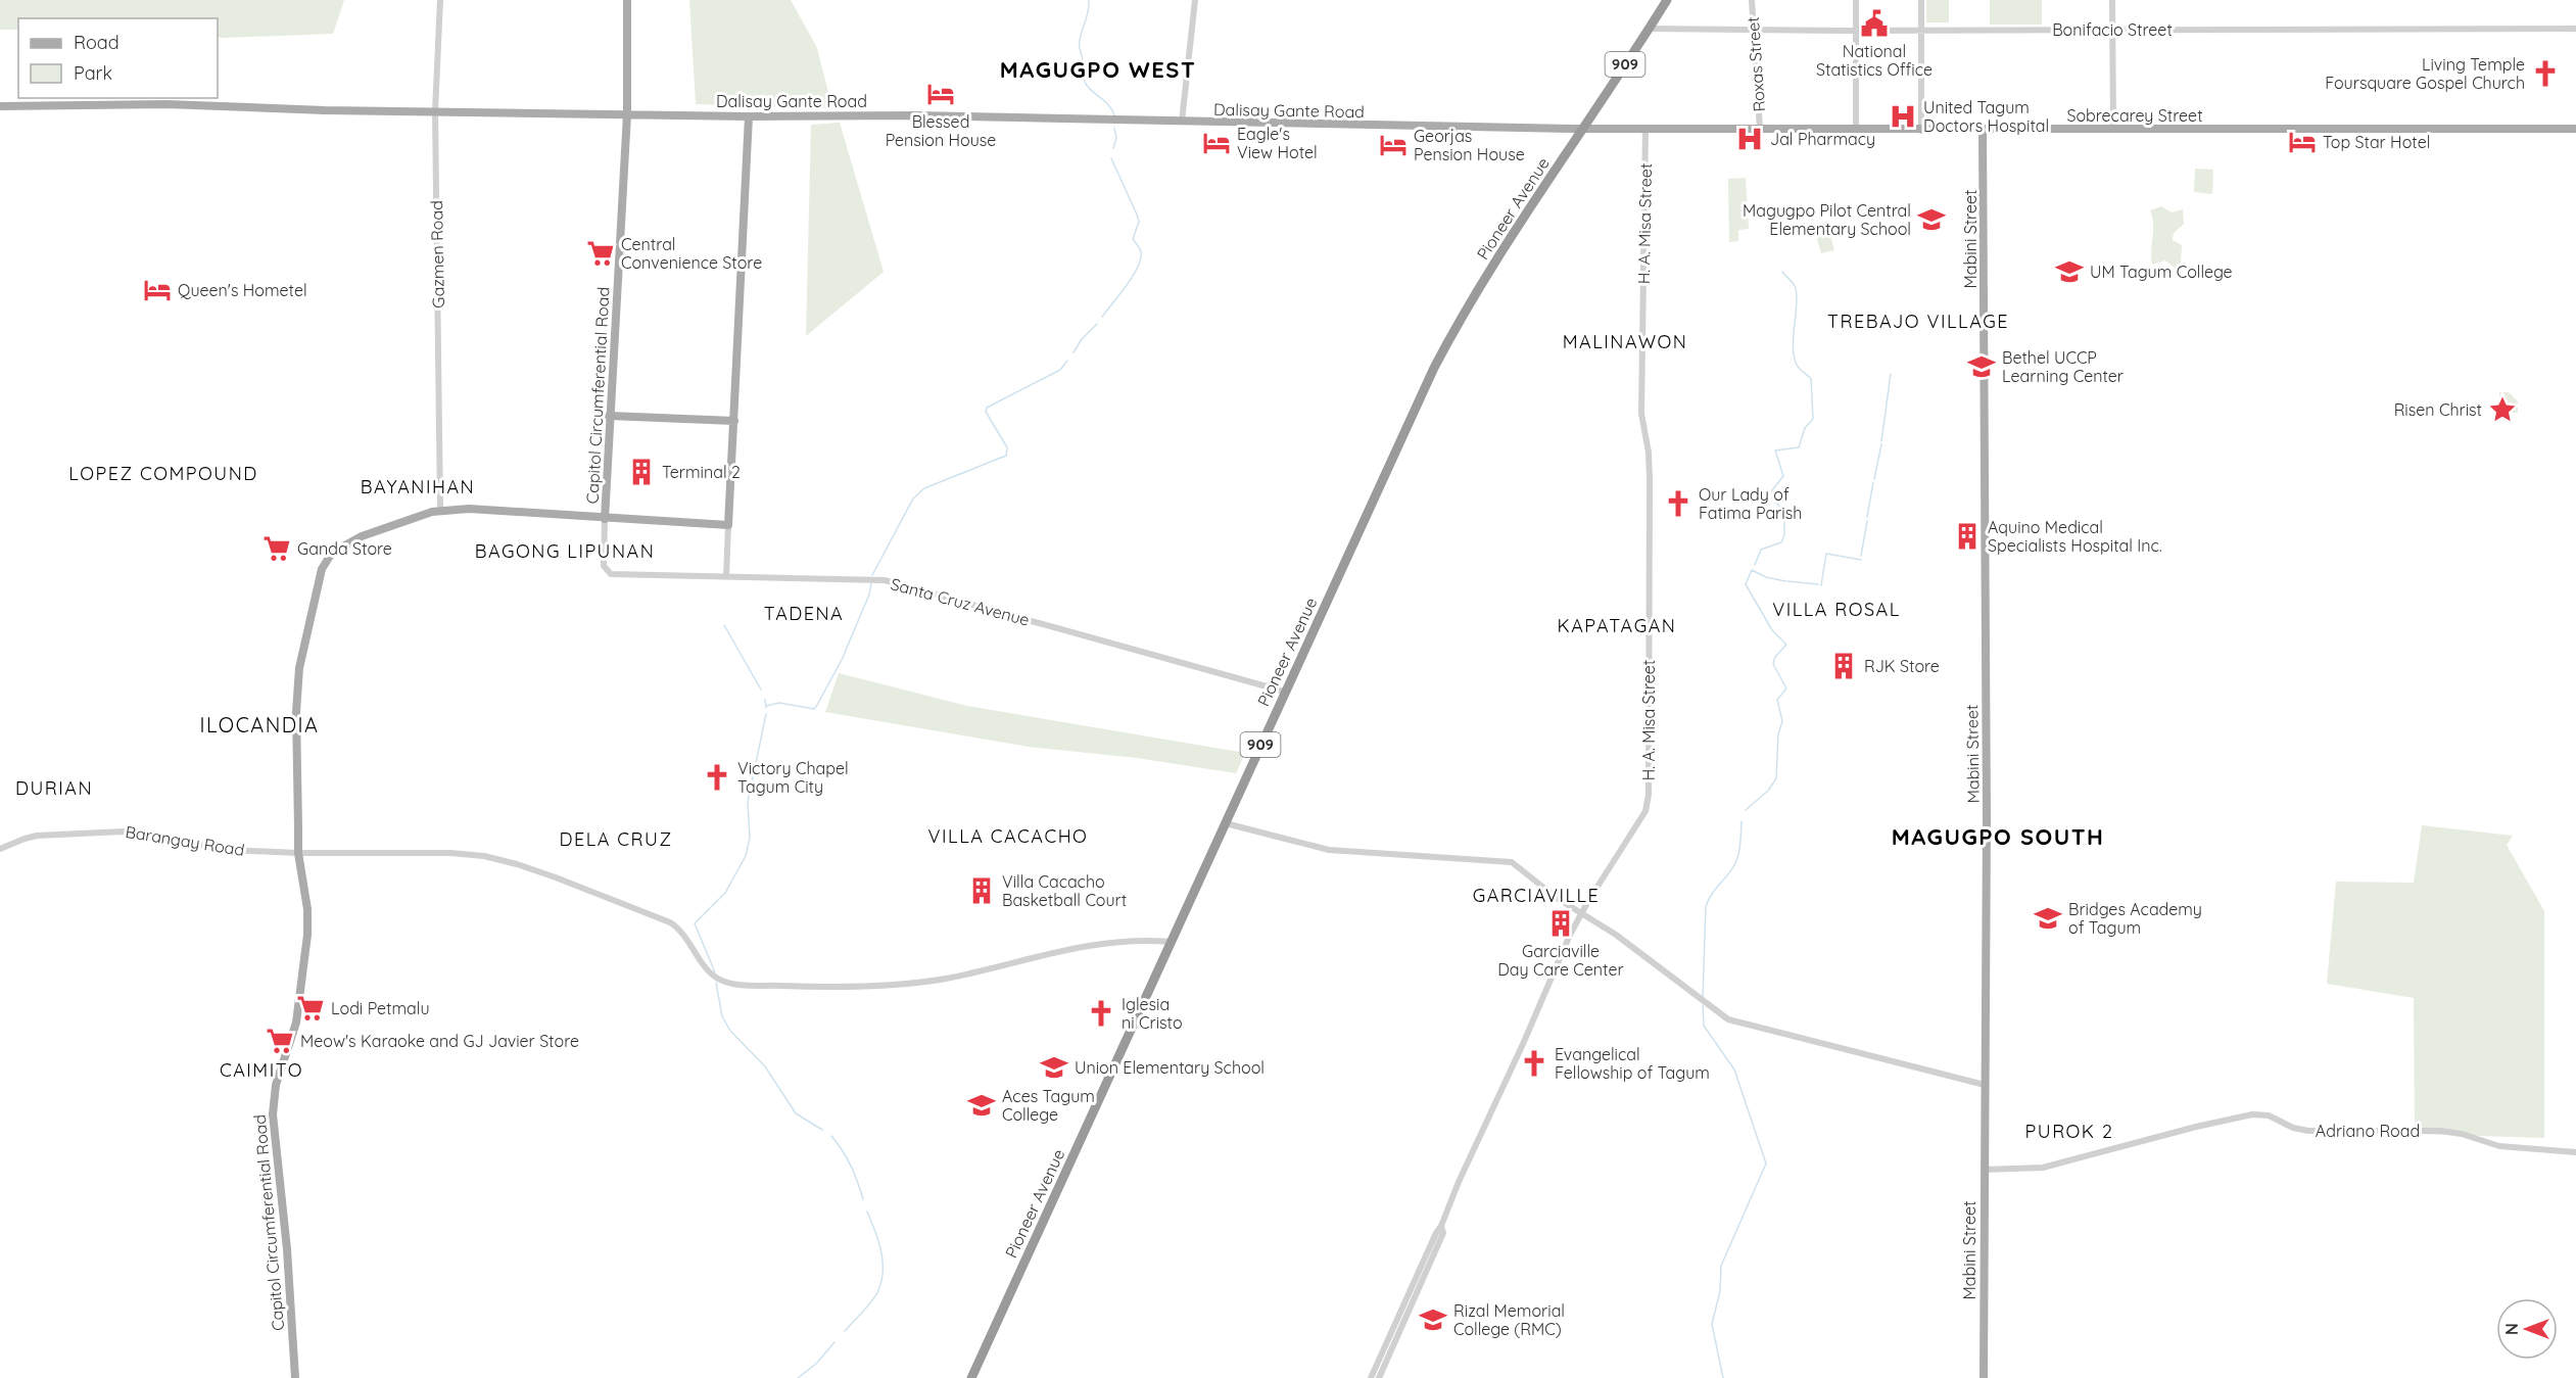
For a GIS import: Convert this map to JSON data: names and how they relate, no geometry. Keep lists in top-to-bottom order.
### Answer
{
  "streets": {
    "highway": ["909", "Pioneer Avenue"],
    "main road": [
      "Dalisay Gante Road",
      "Sobrecarey Street",
      "Mabini Street",
      "Capitol Circumferential Road"
    ],
    "street": [
      "Bonifacio Street",
      "Roxas Street",
      "H. A. Misa Street",
      "Gazmen Road",
      "Santa Cruz Avenue",
      "Barangay Road",
      "Adriano Road"
    ]
  },
  "crossings": [
    ["Bonifacio Street", "Roxas Street"],
    ["Bonifacio Street", "Pioneer Avenue"],
    ["Roxas Street", "Sobrecarey Street"],
    ["Dalisay Gante Road", "Sobrecarey Street"],
    ["Dalisay Gante Road", "Pioneer Avenue"],
    ["Dalisay Gante Road", "Gazmen Road"],
    ["Dalisay Gante Road", "Capitol Circumferential Road"],
    ["Sobrecarey Street", "Pioneer Avenue"],
    ["Sobrecarey Street", "H. A. Misa Street"],
    ["Sobrecarey Street", "Mabini Street"],
    ["Pioneer Avenue", "Santa Cruz Avenue"],
    ["Pioneer Avenue", "Barangay Road"],
    ["Mabini Street", "Adriano Road"],
    ["Gazmen Road", "Capitol Circumferential Road"],
    ["Capitol Circumferential Road", "Santa Cruz Avenue"],
    ["Capitol Circumferential Road", "Barangay Road"]
  ],
  "districts": [
    "MAGUGPO WEST",
    "TREBAJO VILLAGE",
    "MALINAWON",
    "LOPEZ COMPOUND",
    "BAYANIHAN",
    "BAGONG LIPUNAN",
    "VILLA ROSAL",
    "TADENA",
    "KAPATAGAN",
    "ILOCANDIA",
    "DURIAN",
    "VILLA CACACHO",
    "MAGUGPO SOUTH",
    "DELA CRUZ",
    "GARCIAVILLE",
    "CAIMITO",
    "PUROK 2"
  ],
  "places": {
    "public building": ["National Statistics Office"],
    "church": [
      "Living Temple Foursquare Gospel Church",
      "Our Lady of Fatima Parish",
      "Victory Chapel Tagum City",
      "Iglesia ni Cristo",
      "Evangelical Fellowship of Tagum"
    ],
    "hotel": [
      "Blessed Pension House",
      "Top Star Hotel",
      "Eagle's View Hotel",
      "Georjas Pension House",
      "Queen's Hometel"
    ],
    "hospital": ["United Tagum Doctors Hospital", "Jal Pharmacy"],
    "school or university": [
      "Magugpo Pilot Central Elementary School",
      "UM Tagum College",
      "Bethel UCCP Learning Center",
      "Bridges Academy of Tagum",
      "Union Elementary School",
      "Aces Tagum College",
      "Rizal Memorial College (RMC)"
    ],
    "supermarket": [
      "Central Convenience Store",
      "Ganda Store",
      "Lodi Petmalu",
      "Meow's Karaoke and GJ Javier Store"
    ],
    "place": ["Risen Christ"],
    "building": [
      "Terminal 2",
      "Aquino Medical Specialists Hospital Inc.",
      "RJK Store",
      "Villa Cacacho Basketball Court",
      "Garciaville Day Care Center"
    ]
  },
  "legend": ["Road", "Park"],
  "north": "left"
}
